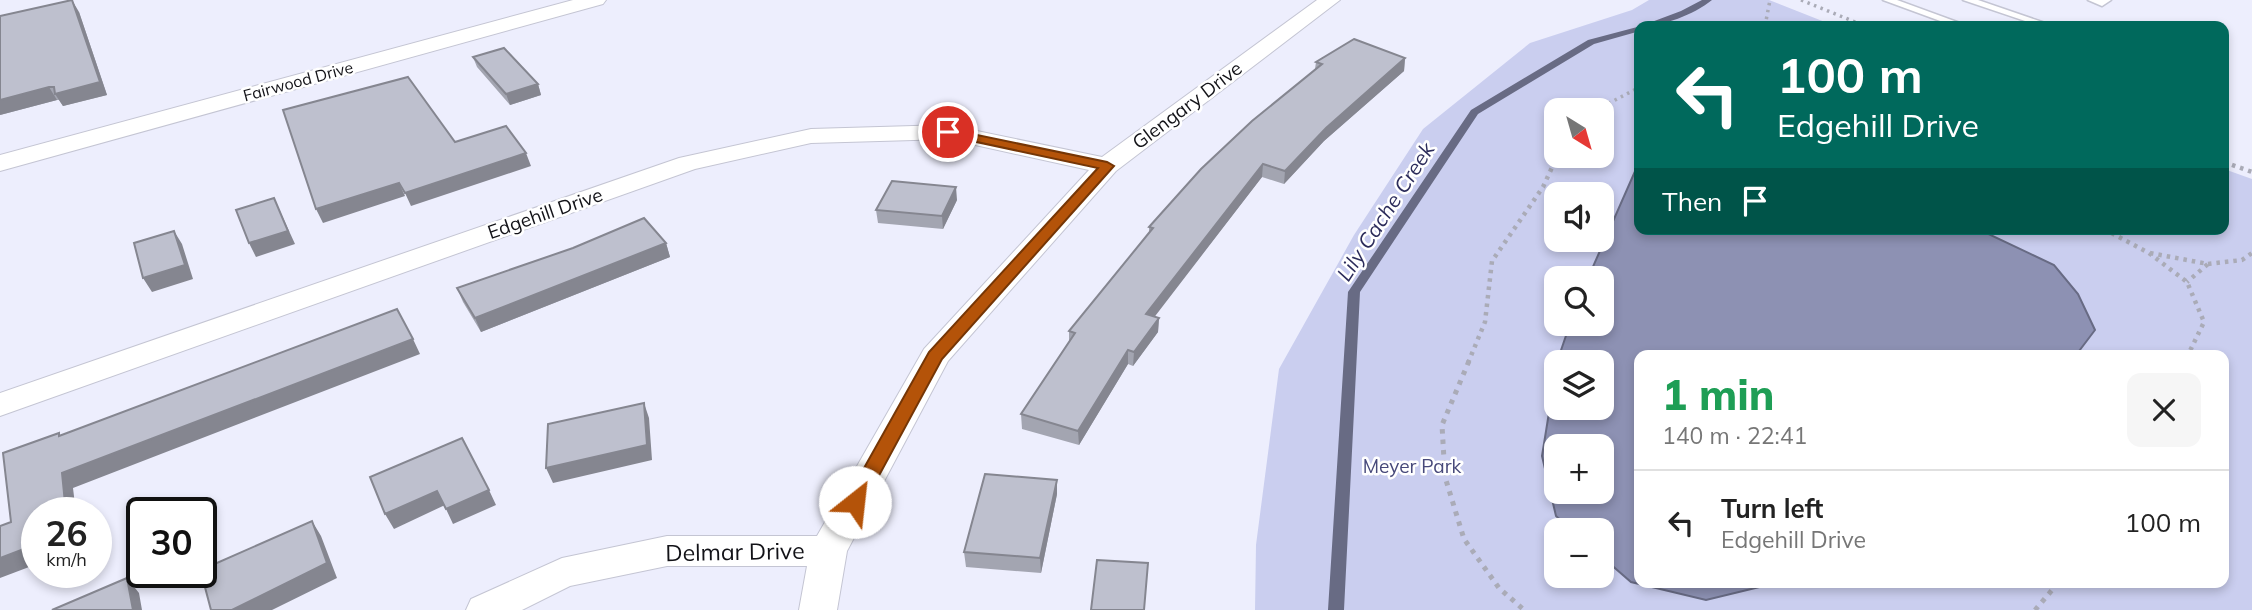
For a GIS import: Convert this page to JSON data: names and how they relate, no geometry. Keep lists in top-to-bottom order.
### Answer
{
  "streets": {
    "street": [
      "Fairwood Drive",
      "Glengary Drive",
      "Edgehill Drive",
      "Delmar Drive"
    ]
  },
  "crossings": [
    ["Glengary Drive", "Edgehill Drive"],
    ["Glengary Drive", "Delmar Drive"]
  ],
  "water": ["Lily Cache Creek"],
  "parks": ["Meyer Park"],
  "north": "bottom right",
  "page": {
    "turn": ["100 m", "Edgehill Drive"],
    "map_buttons": ["+", "−"],
    "then": "Then",
    "heading": ["1 min", "140 m · 22:41"],
    "list": [
      {
        "name": "Turn left",
        "note": "Edgehill Drive",
        "value": "100 m"
      }
    ],
    "speed": "26 km/h",
    "limit": "30"
  }
}
